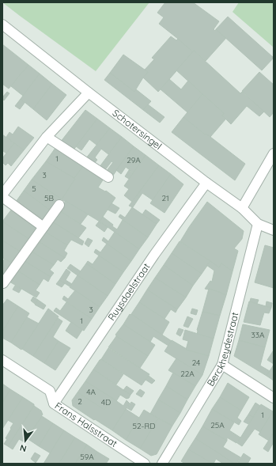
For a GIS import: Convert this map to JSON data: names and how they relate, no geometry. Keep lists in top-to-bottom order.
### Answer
{
  "streets": {
    "street": [
      "Schotersingel",
      "Ruysdaelstraat",
      "Berckheydestraat",
      "Frans Halsstraat"
    ]
  },
  "crossings": [
    ["Schotersingel", "Ruysdaelstraat"],
    ["Schotersingel", "Berckheydestraat"],
    ["Ruysdaelstraat", "Frans Halsstraat"]
  ],
  "house_numbers": [
    "1",
    "29A",
    "3",
    "5",
    "5B",
    "21",
    "3",
    "1",
    "33A",
    "24",
    "22A",
    "4A",
    "2",
    "4D",
    "1",
    "25A",
    "52-RD",
    "59A"
  ],
  "north": "bottom"
}
